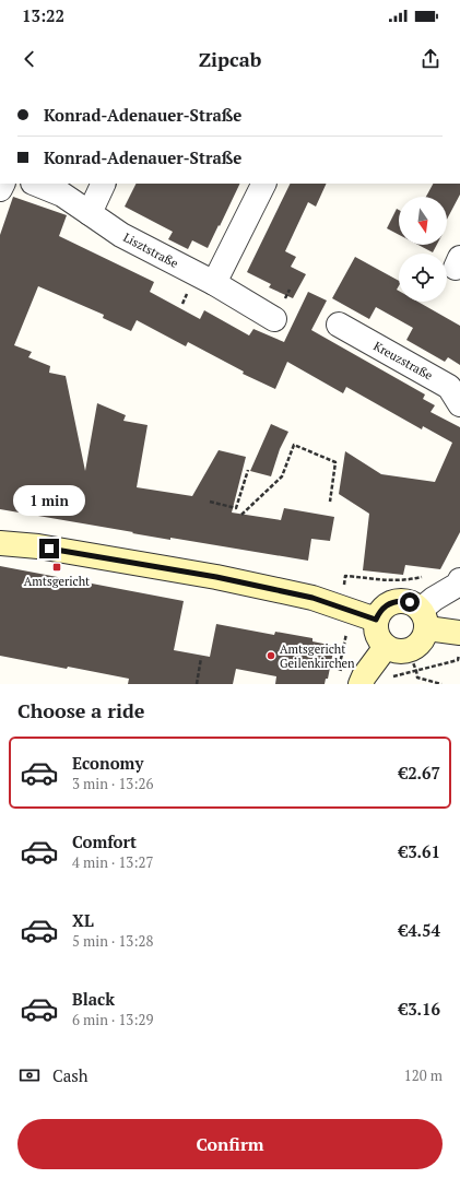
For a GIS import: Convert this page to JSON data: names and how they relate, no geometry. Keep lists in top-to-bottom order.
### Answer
{
  "streets": {
    "street": ["Lisztstraße", "Kreuzstraße"]
  },
  "places": {
    "transit": ["Amtsgericht"],
    "other": ["Amtsgericht Geilenkirchen"]
  },
  "north": "bottom",
  "page": {
    "status": "13:22",
    "header": "Zipcab",
    "banner": ["Konrad-Adenauer-Straße", "Konrad-Adenauer-Straße"],
    "bubble": "1 min",
    "heading": "Choose a ride",
    "list": [
      {
        "name": "Economy",
        "note": "3 min · 13:26",
        "value": "€2.67"
      },
      {
        "name": "Comfort",
        "note": "4 min · 13:27",
        "value": "€3.61"
      },
      {
        "name": "XL",
        "note": "5 min · 13:28",
        "value": "€4.54"
      },
      {
        "name": "Black",
        "note": "6 min · 13:29",
        "value": "€3.16"
      }
    ],
    "pay": ["Cash", "120 m"],
    "buttons": "Confirm"
  }
}
